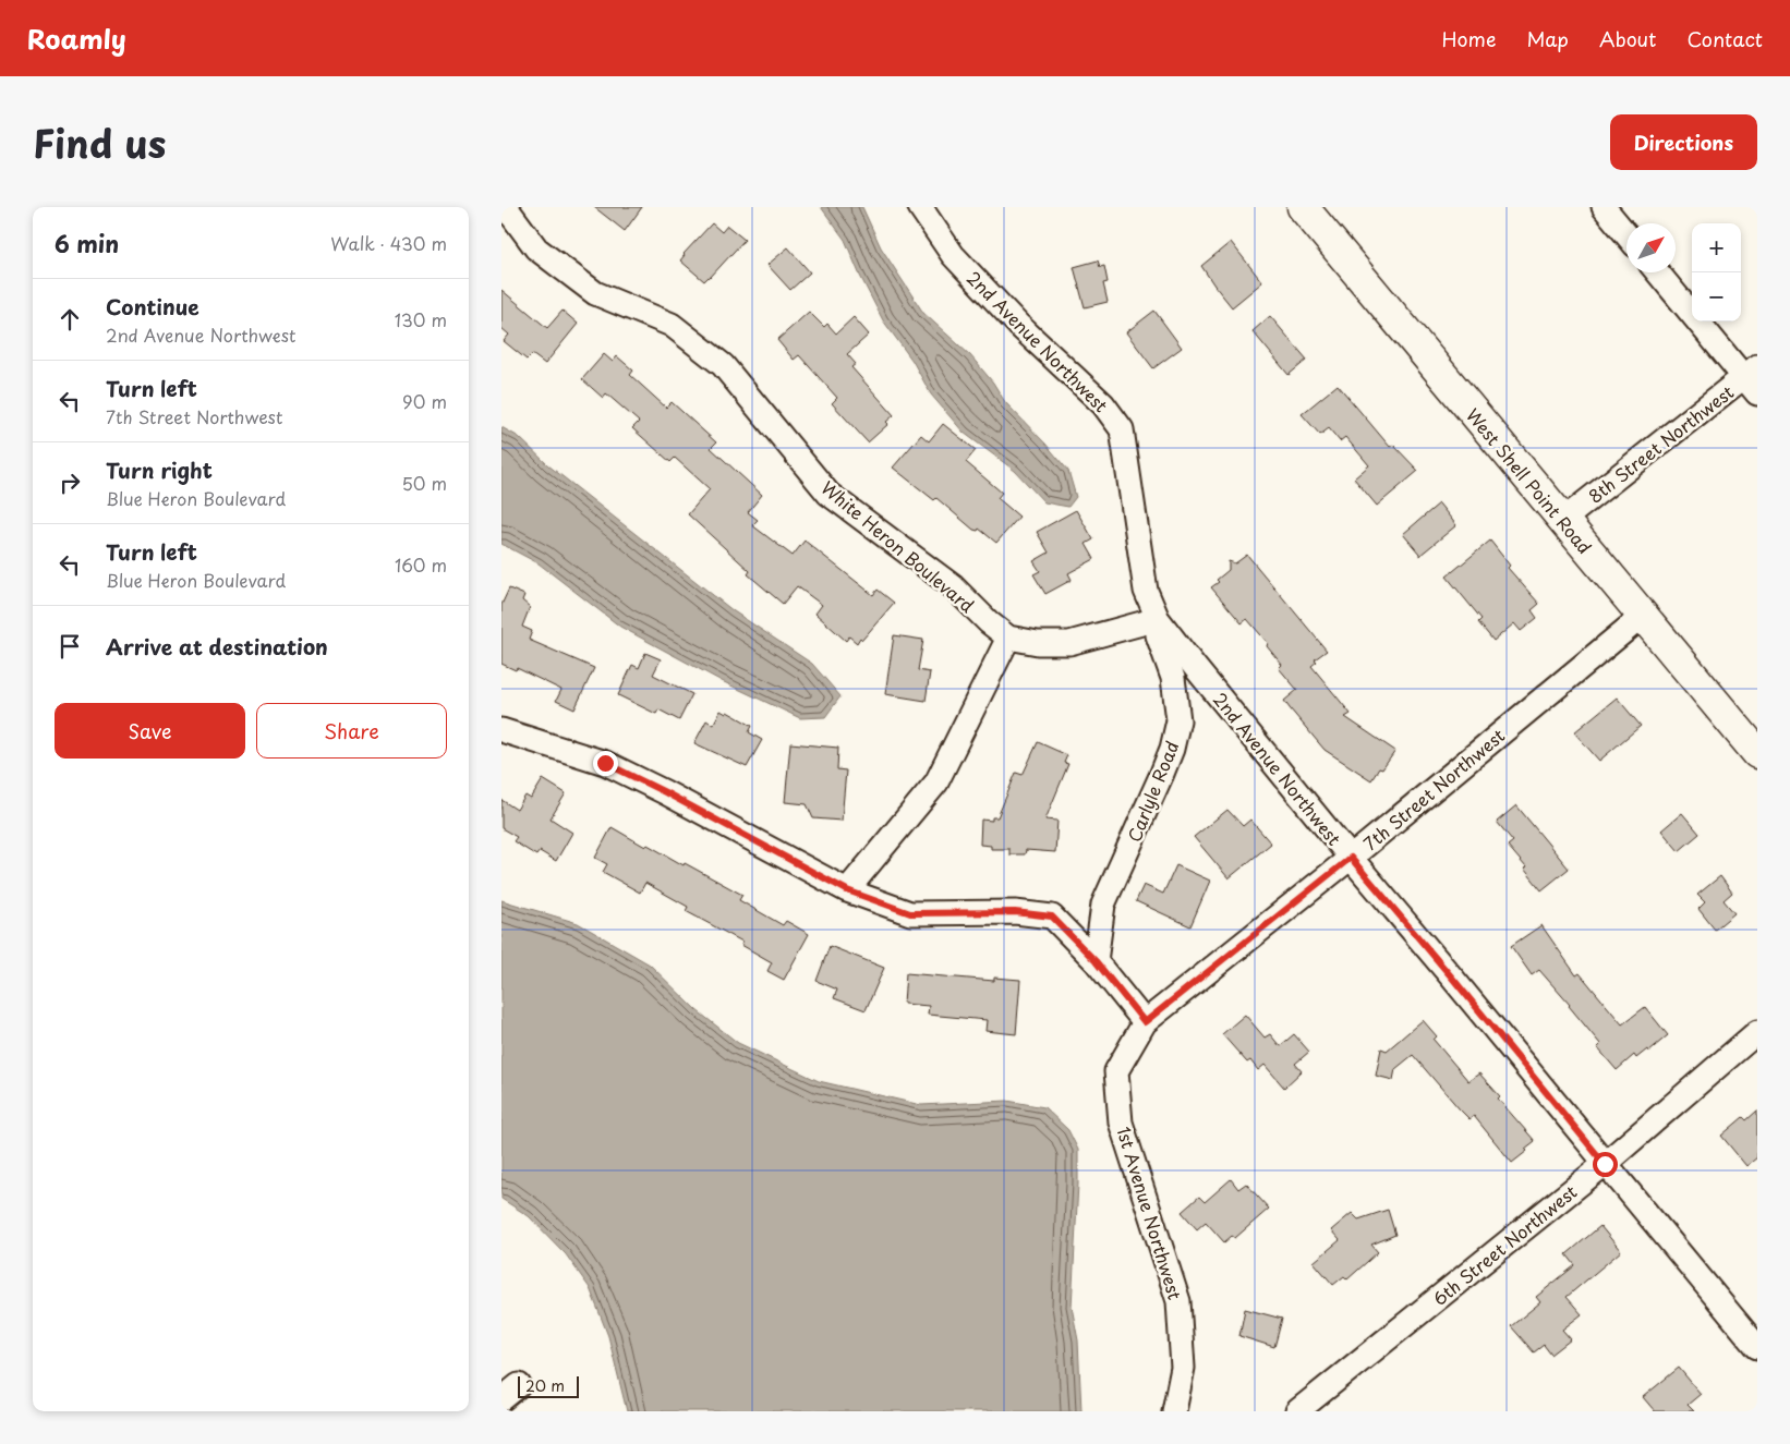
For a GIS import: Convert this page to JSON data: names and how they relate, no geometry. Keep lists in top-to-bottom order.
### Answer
{
  "streets": {
    "street": [
      "2nd Avenue Northwest",
      "8th Street Northwest",
      "West Shell Point Road",
      "White Heron Boulevard",
      "7th Street Northwest",
      "Carlyle Road",
      "1st Avenue Northwest",
      "6th Street Northwest"
    ]
  },
  "crossings": [
    ["2nd Avenue Northwest", "White Heron Boulevard"],
    ["2nd Avenue Northwest", "7th Street Northwest"],
    ["2nd Avenue Northwest", "Carlyle Road"],
    ["2nd Avenue Northwest", "6th Street Northwest"],
    ["8th Street Northwest", "West Shell Point Road"],
    ["West Shell Point Road", "7th Street Northwest"],
    ["White Heron Boulevard", "Carlyle Road"],
    ["7th Street Northwest", "1st Avenue Northwest"]
  ],
  "scale_bar": "20 m",
  "north": "top right",
  "page": {
    "header": "Roamly",
    "nav": [
      "Home",
      "Map",
      "About",
      "Contact"
    ],
    "title": "Find us",
    "buttons": [
      "Directions",
      ["Save", "Share"]
    ],
    "heading": ["6 min", "Walk · 430 m"],
    "map_buttons": ["+", "−"],
    "list": [
      ["Continue", "2nd Avenue Northwest", "130 m"],
      ["Turn left", "7th Street Northwest", "90 m"],
      ["Turn right", "Blue Heron Boulevard", "50 m"],
      ["Turn left", "Blue Heron Boulevard", "160 m"],
      "Arrive at destination"
    ],
    "scale": "20 m"
  }
}
